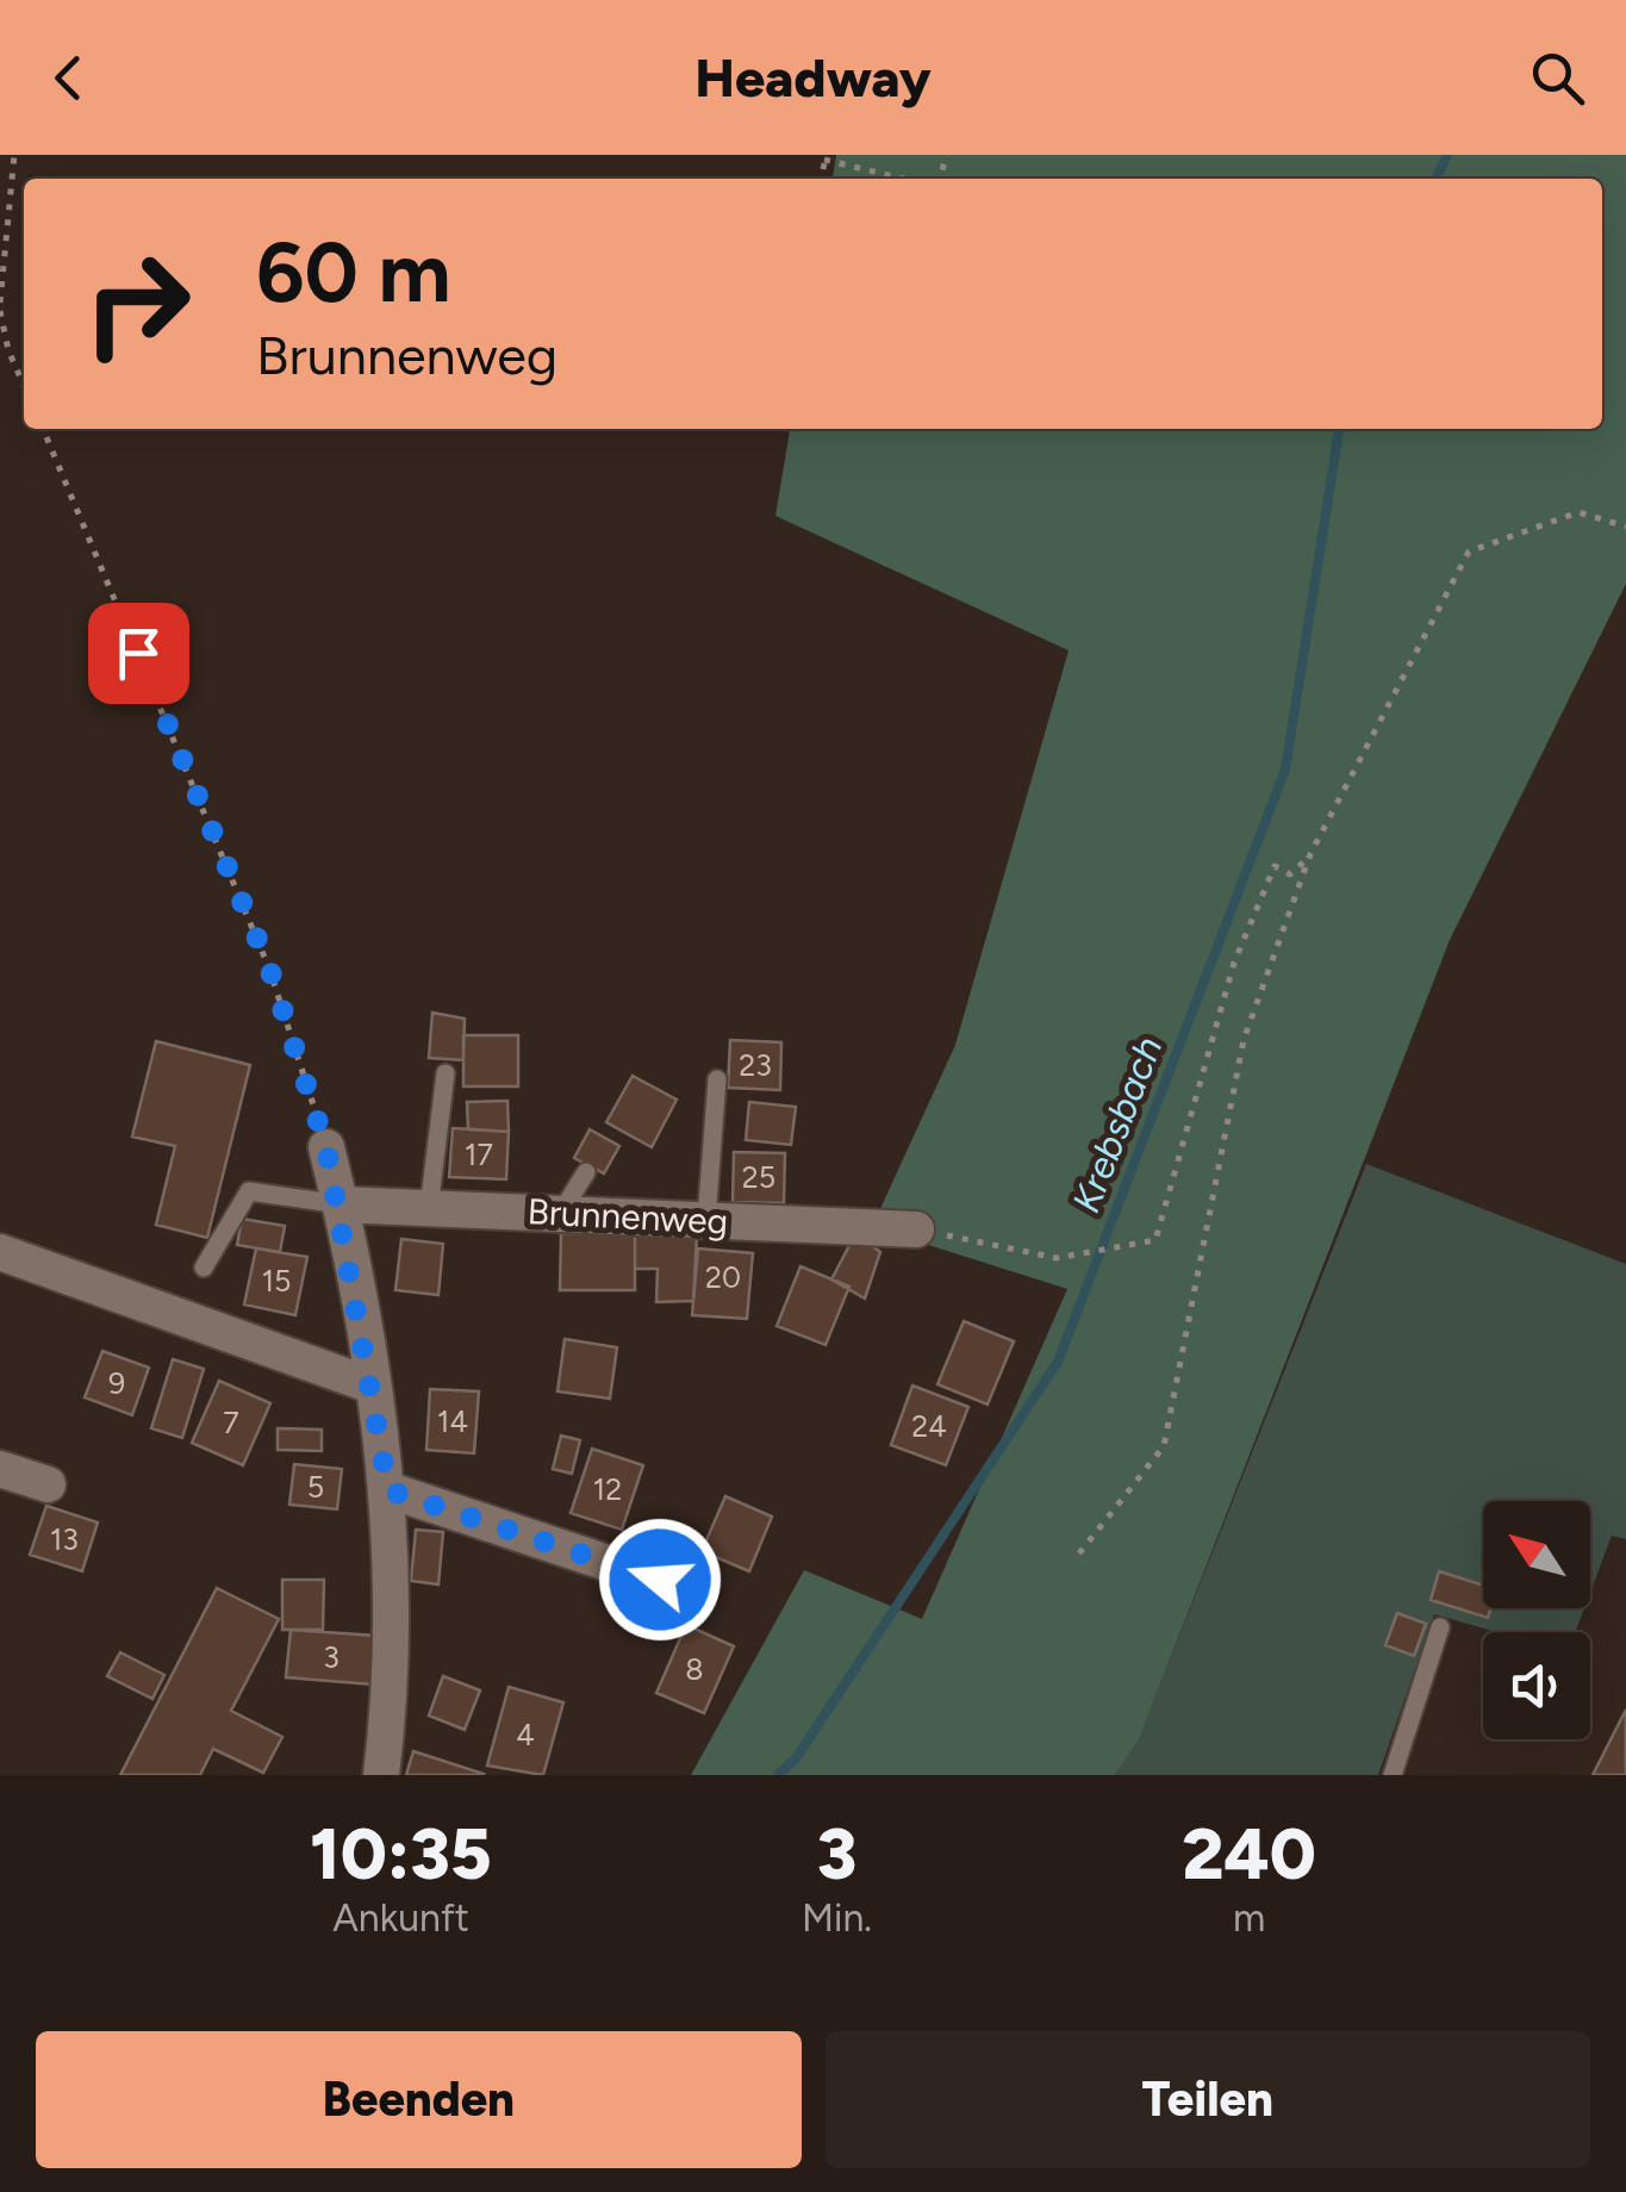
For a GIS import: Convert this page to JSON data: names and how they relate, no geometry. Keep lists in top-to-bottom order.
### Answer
{
  "streets": {
    "street": ["Brunnenweg"]
  },
  "water": ["Krebsbach"],
  "house_numbers": [
    "23",
    "17",
    "25",
    "20",
    "15",
    "9",
    "14",
    "7",
    "24",
    "5",
    "12",
    "13",
    "3",
    "8",
    "4"
  ],
  "north": "top left",
  "page": {
    "header": "Headway",
    "turn": ["60 m", "Brunnenweg"],
    "eta": [
      "10:35",
      "Ankunft",
      "3",
      "Min.",
      "240",
      "m"
    ],
    "buttons": ["Beenden", "Teilen"]
  }
}
